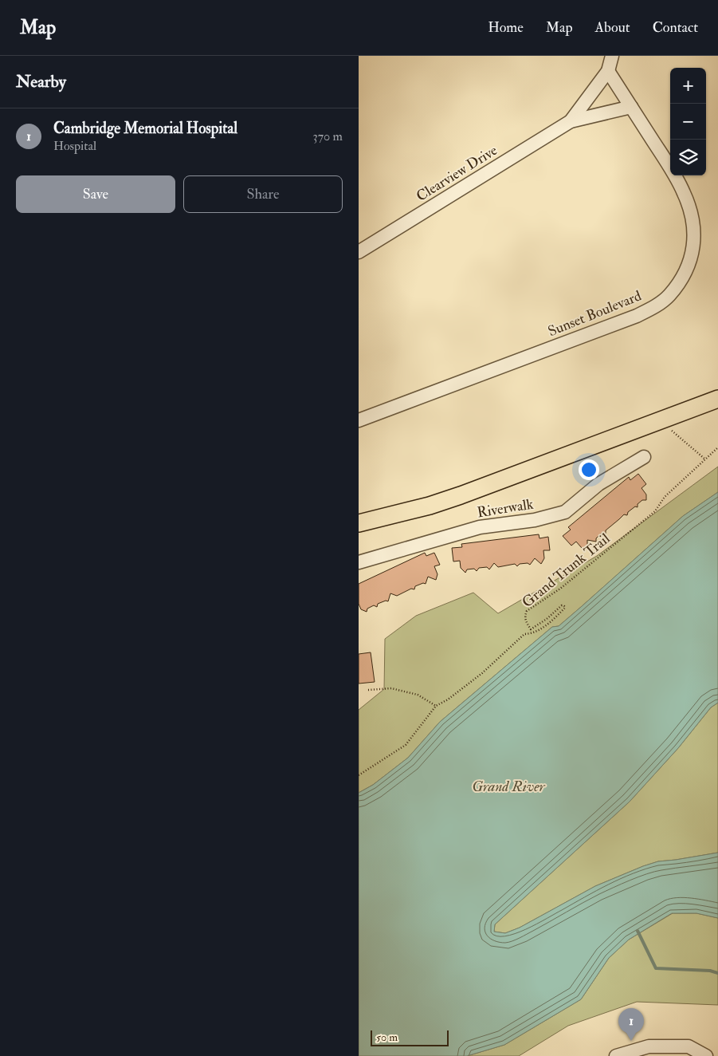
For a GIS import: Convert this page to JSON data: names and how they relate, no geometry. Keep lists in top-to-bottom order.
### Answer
{
  "streets": {
    "street": ["Clearview Drive", "Sunset Boulevard", "Riverwalk"],
    "path": ["Grand Trunk Trail"]
  },
  "crossings": [
    ["Clearview Drive", "Sunset Boulevard"]
  ],
  "water": ["Grand River"],
  "scale_bar": "50 m",
  "page": {
    "header": "Map",
    "nav": [
      "Home",
      "Map",
      "About",
      "Contact"
    ],
    "heading": "Nearby",
    "map_buttons": ["+", "−"],
    "list": [
      {
        "mark": "1",
        "name": "Cambridge Memorial Hospital",
        "note": "Hospital",
        "value": "370 m"
      }
    ],
    "buttons": ["Save", "Share"],
    "pins": "1",
    "scale": "50 m"
  }
}
